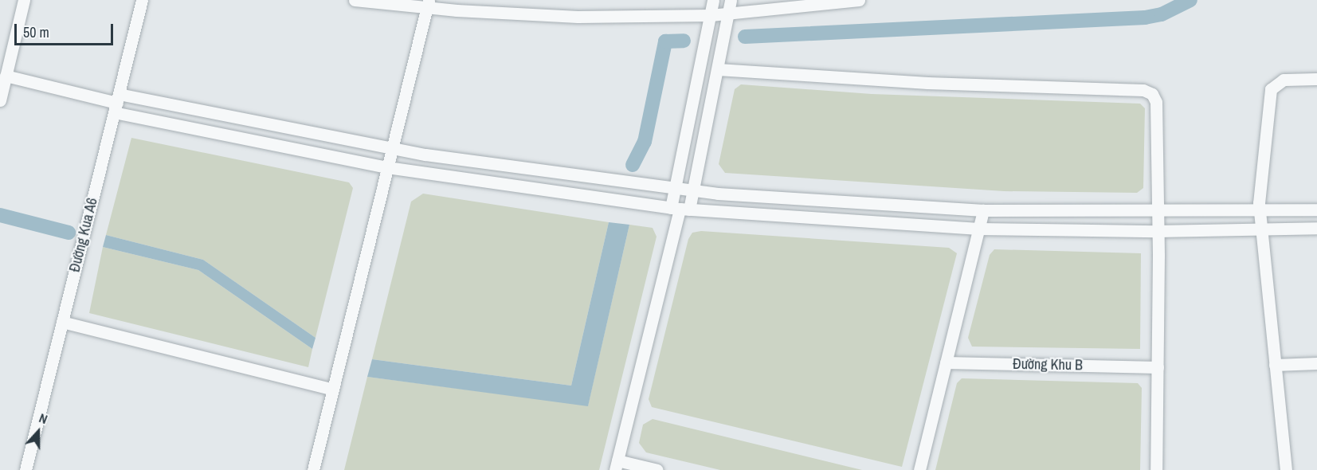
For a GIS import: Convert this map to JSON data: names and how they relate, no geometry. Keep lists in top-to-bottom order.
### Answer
{
  "streets": {
    "street": ["Đường Kua A6", "Đường Khu B"]
  },
  "scale_bar": "50 m",
  "north": "top"
}
